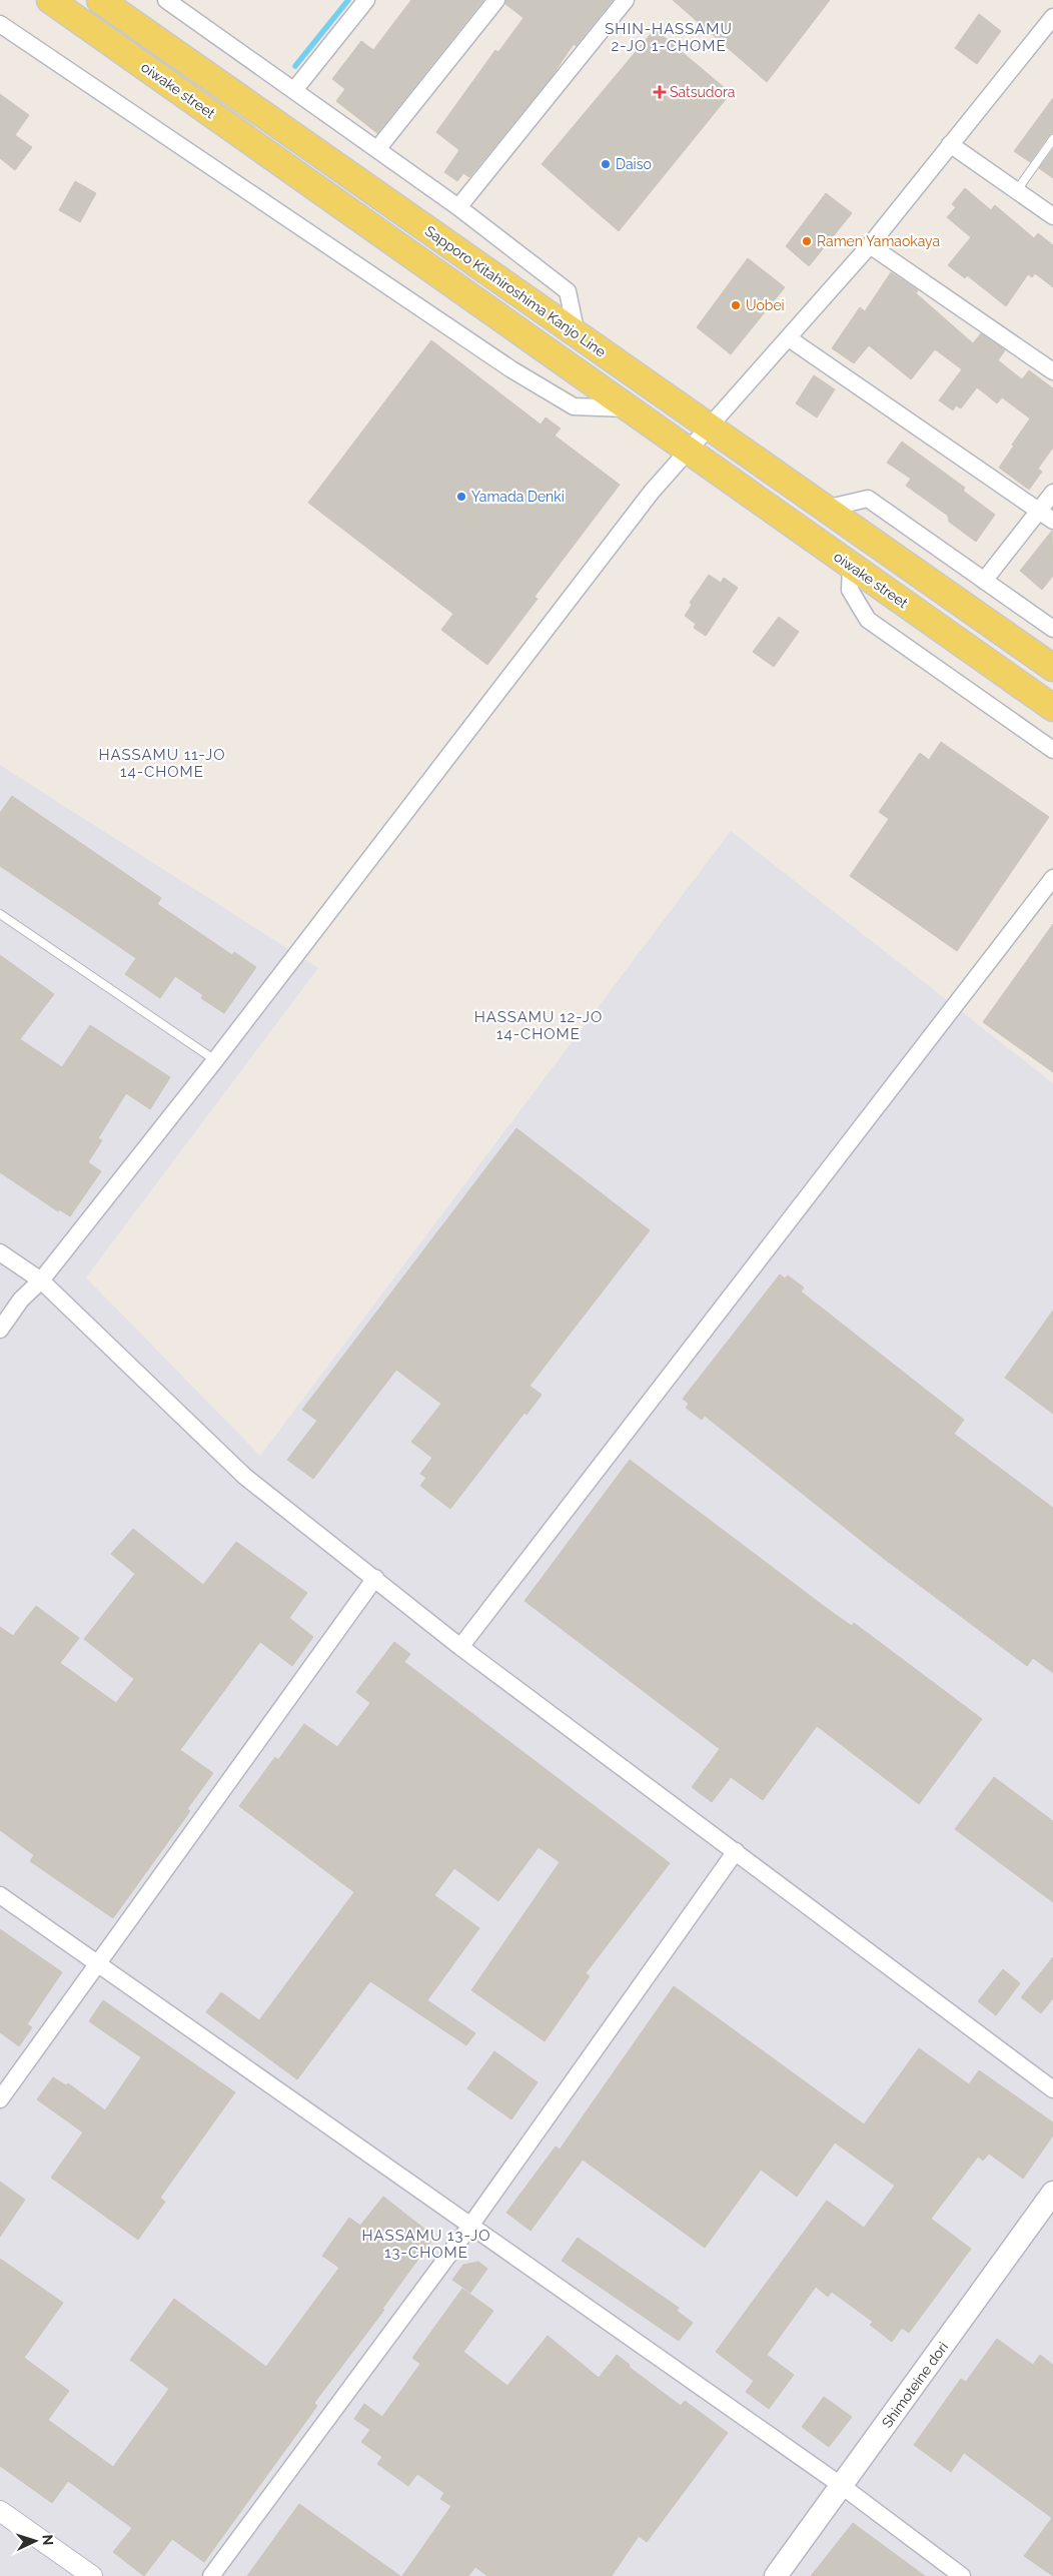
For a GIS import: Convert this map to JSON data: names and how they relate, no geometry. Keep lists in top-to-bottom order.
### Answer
{
  "streets": {
    "main road": ["oiwake street", "Sapporo Kitahiroshima Kanjo Line", "Shimoteine dori"]
  },
  "crossings": [
    ["oiwake street", "Sapporo Kitahiroshima Kanjo Line"]
  ],
  "districts": [
    "SHIN-HASSAMU 2-JO 1-CHOME",
    "HASSAMU 11-JO 14-CHOME",
    "HASSAMU 12-JO 14-CHOME",
    "HASSAMU 13-JO 13-CHOME"
  ],
  "places": {
    "health": ["Satsudora"],
    "other": [
      "Daiso",
      "Ramen Yamaokaya",
      "Uobei",
      "Yamada Denki"
    ]
  },
  "north": "right"
}
